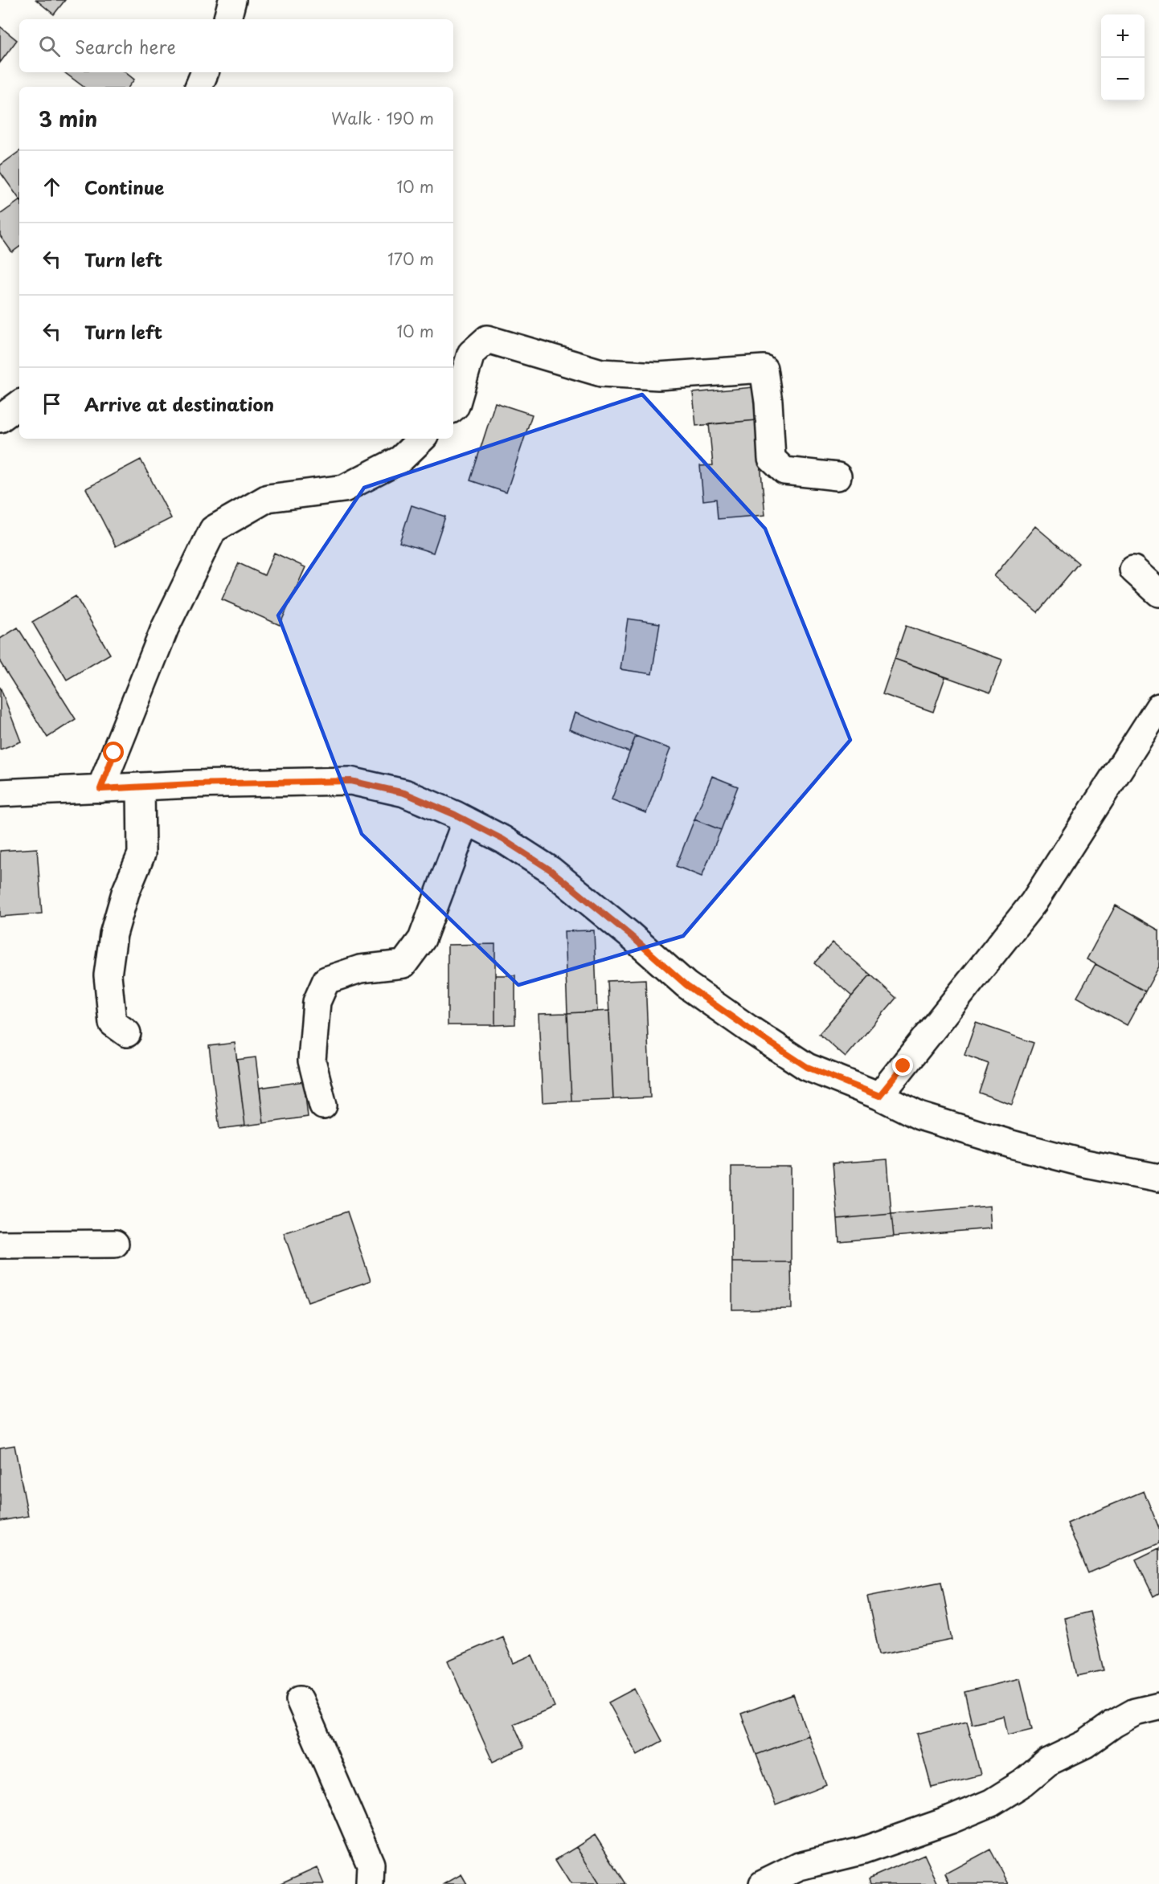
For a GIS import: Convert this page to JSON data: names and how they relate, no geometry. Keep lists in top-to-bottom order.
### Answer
{
  "page": {
    "map_buttons": ["+", "−"],
    "search": "Search here",
    "heading": ["3 min", "Walk · 190 m"],
    "list": [
      ["Continue", "10 m"],
      ["Turn left", "170 m"],
      ["Turn left", "10 m"],
      "Arrive at destination"
    ]
  }
}
